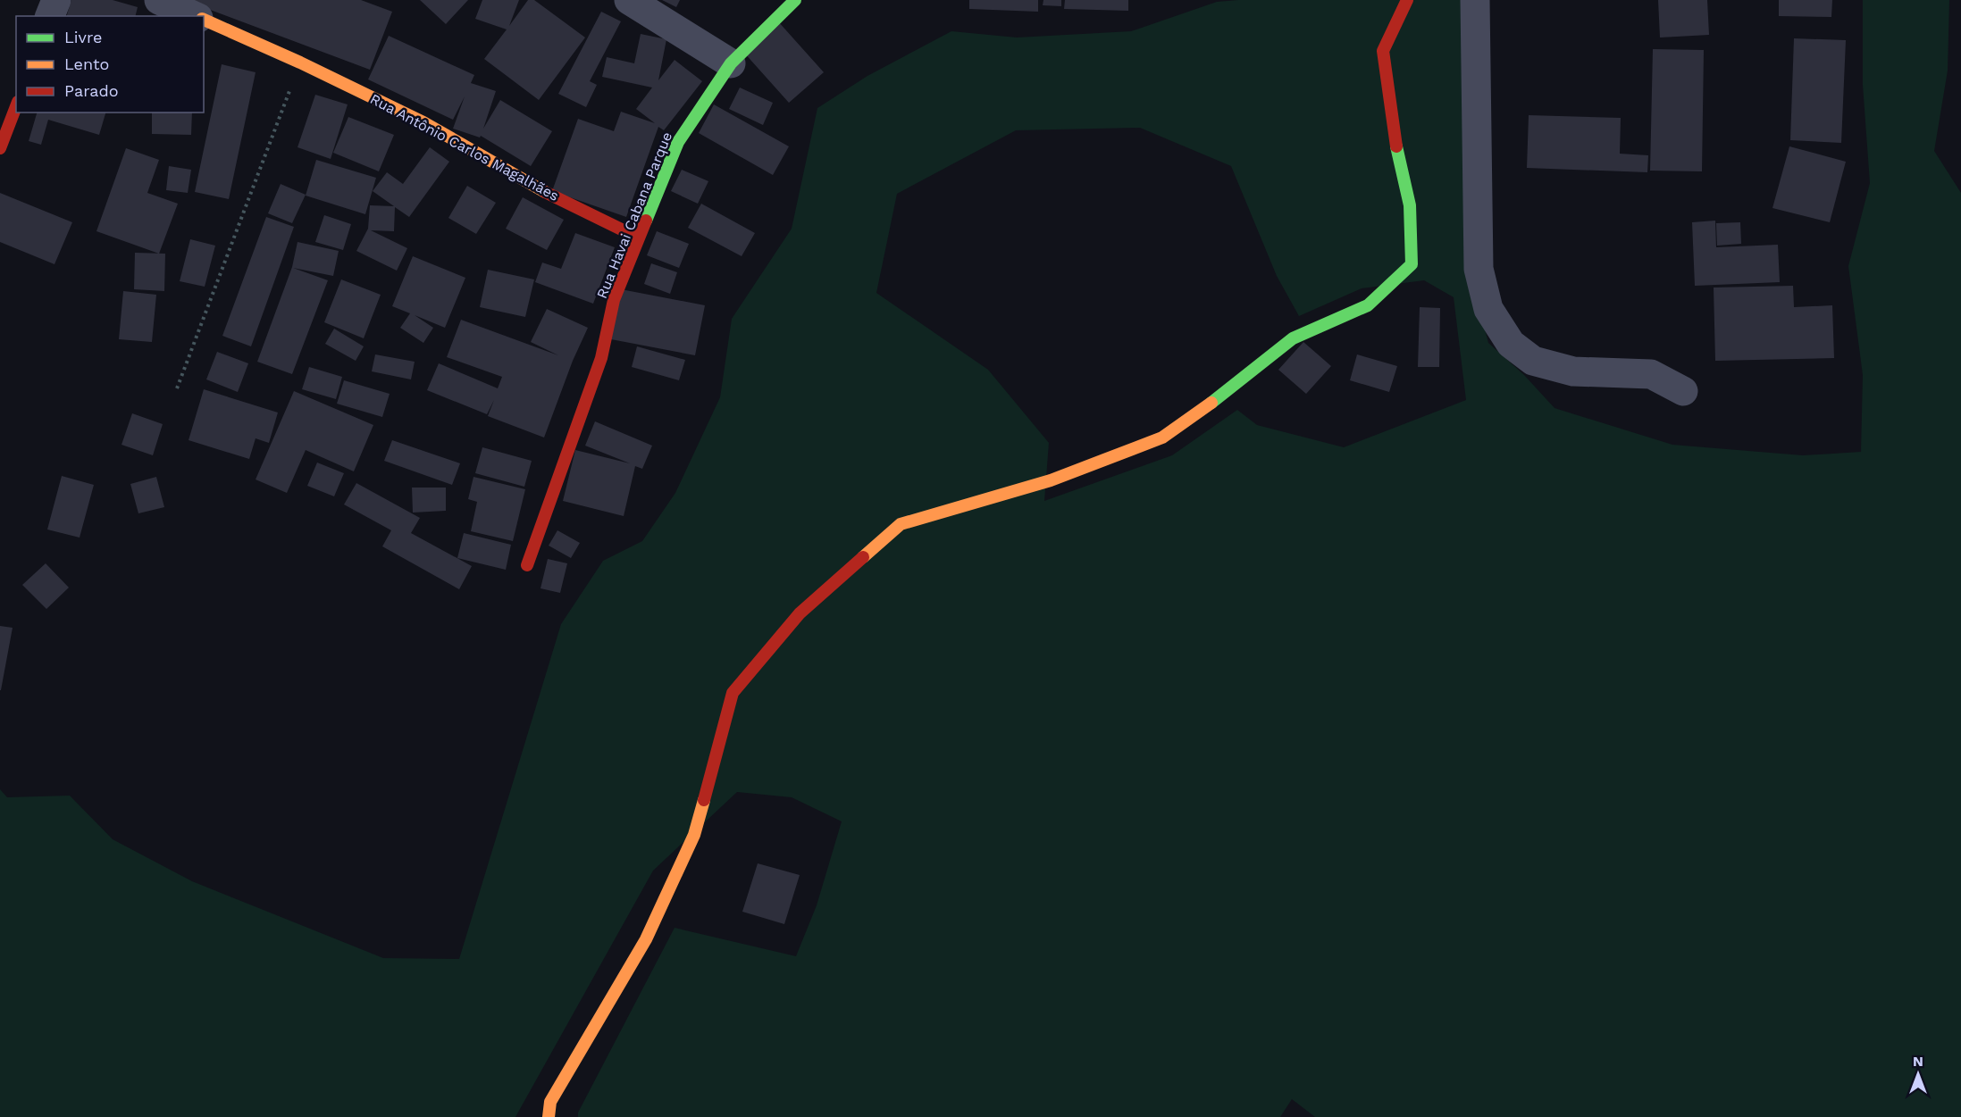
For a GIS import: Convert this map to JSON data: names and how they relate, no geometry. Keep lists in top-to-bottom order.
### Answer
{
  "streets": {
    "street": ["Rua Antônio Carlos Magalhães", "Rua Havai Cabana Parque"]
  },
  "crossings": [
    ["Rua Antônio Carlos Magalhães", "Rua Havai Cabana Parque"]
  ],
  "legend": ["Livre", "Lento", "Parado"],
  "north": "top"
}
